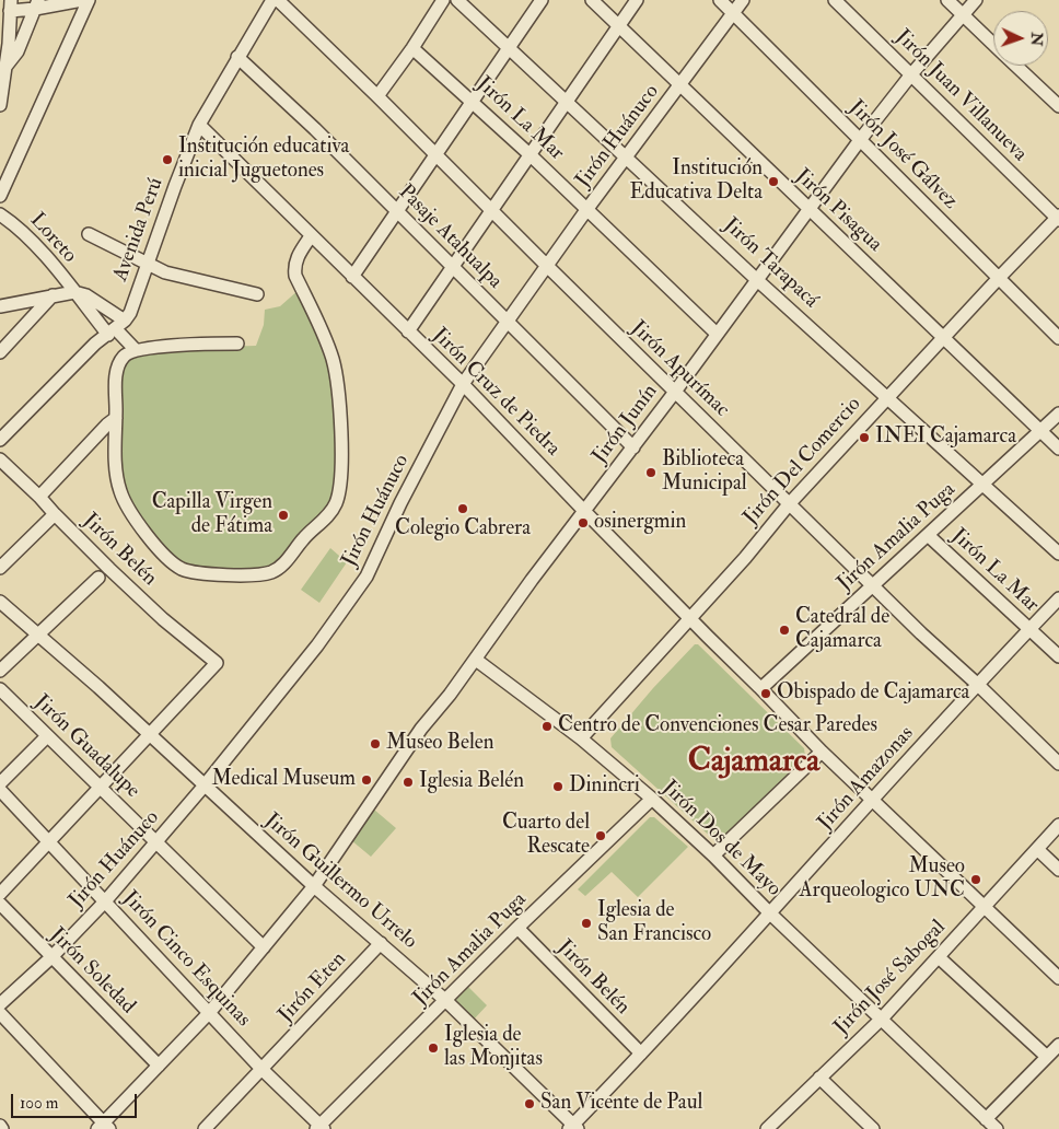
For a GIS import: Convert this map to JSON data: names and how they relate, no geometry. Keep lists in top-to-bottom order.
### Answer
{
  "streets": {
    "street": [
      "Jirón Juan Villanueva",
      "Jirón La Mar",
      "Jirón Huánuco",
      "Jirón José Gálvez",
      "Jirón Pisagua",
      "Avenida Perú",
      "Pasaje Atahualpa",
      "Loreto",
      "Jirón Tarapacá",
      "Jirón Apurímac",
      "Jirón Cruz de Piedra",
      "Jirón Junín",
      "Jirón Del Comercio",
      "Jirón Amalia Puga",
      "Jirón Belén",
      "Jirón Guadalupe",
      "Jirón Amazonas",
      "Jirón Dos de Mayo",
      "Jirón Guillermo Urrelo",
      "Jirón Cinco Esquinas",
      "Jirón Soledad",
      "Jirón José Sabogal",
      "Jirón Eten"
    ]
  },
  "crossings": [
    ["Jirón Juan Villanueva", "Jirón Junín"],
    ["Jirón Juan Villanueva", "Jirón Del Comercio"],
    ["Jirón La Mar", "Jirón Huánuco"],
    ["Jirón La Mar", "Jirón Junín"],
    ["Jirón La Mar", "Jirón Amalia Puga"],
    ["Jirón La Mar", "Jirón Amazonas"],
    ["Jirón Huánuco", "Jirón José Gálvez"],
    ["Jirón Huánuco", "Jirón Pisagua"],
    ["Jirón Huánuco", "Pasaje Atahualpa"],
    ["Jirón Huánuco", "Jirón Tarapacá"],
    ["Jirón Huánuco", "Jirón Apurímac"],
    ["Jirón Huánuco", "Jirón Cruz de Piedra"],
    ["Jirón Huánuco", "Jirón Guadalupe"],
    ["Jirón Huánuco", "Jirón Guillermo Urrelo"],
    ["Jirón Huánuco", "Jirón Cinco Esquinas"],
    ["Jirón Huánuco", "Jirón Soledad"],
    ["Jirón José Gálvez", "Jirón Junín"],
    ["Jirón José Gálvez", "Jirón Del Comercio"],
    ["Jirón Pisagua", "Jirón Junín"],
    ["Jirón Pisagua", "Jirón Del Comercio"],
    ["Jirón Pisagua", "Jirón Amalia Puga"],
    ["Avenida Perú", "Pasaje Atahualpa"],
    ["Avenida Perú", "Loreto"],
    ["Avenida Perú", "Jirón Cruz de Piedra"],
    ["Pasaje Atahualpa", "Jirón Junín"],
    ["Jirón Tarapacá", "Jirón Junín"],
    ["Jirón Tarapacá", "Jirón Del Comercio"],
    ["Jirón Tarapacá", "Jirón Amalia Puga"],
    ["Jirón Apurímac", "Jirón Junín"],
    ["Jirón Apurímac", "Jirón Del Comercio"],
    ["Jirón Apurímac", "Jirón Amalia Puga"],
    ["Jirón Apurímac", "Jirón Amazonas"],
    ["Jirón Cruz de Piedra", "Jirón Junín"],
    ["Jirón Cruz de Piedra", "Jirón Del Comercio"],
    ["Jirón Cruz de Piedra", "Jirón Amalia Puga"],
    ["Jirón Cruz de Piedra", "Jirón Amazonas"],
    ["Jirón Cruz de Piedra", "Jirón José Sabogal"],
    ["Jirón Junín", "Jirón Guadalupe"],
    ["Jirón Junín", "Jirón Dos de Mayo"],
    ["Jirón Junín", "Jirón Guillermo Urrelo"],
    ["Jirón Junín", "Jirón Cinco Esquinas"],
    ["Jirón Junín", "Jirón Soledad"],
    ["Jirón Del Comercio", "Jirón Dos de Mayo"],
    ["Jirón Amalia Puga", "Jirón Belén"],
    ["Jirón Amalia Puga", "Jirón Dos de Mayo"],
    ["Jirón Amalia Puga", "Jirón Guillermo Urrelo"],
    ["Jirón Amalia Puga", "Jirón Cinco Esquinas"],
    ["Jirón Belén", "Jirón Amazonas"],
    ["Jirón Belén", "Jirón Guillermo Urrelo"],
    ["Jirón Amazonas", "Jirón Dos de Mayo"],
    ["Jirón Amazonas", "Jirón Guillermo Urrelo"],
    ["Jirón Dos de Mayo", "Jirón José Sabogal"],
    ["Jirón Guillermo Urrelo", "Jirón Eten"],
    ["Jirón Cinco Esquinas", "Jirón Eten"]
  ],
  "districts": ["Cajamarca"],
  "places": [
    "Institución educativa inicial Juguetones",
    "Institución Educativa Delta",
    "INEI Cajamarca",
    "Biblioteca Municipal",
    "Colegio Cabrera",
    "Capilla Virgen de Fátima",
    "osinergmin",
    "Catedral de Cajamarca",
    "Obispado de Cajamarca",
    "Centro de Convenciones Cesar Paredes",
    "Museo Belen",
    "Medical Museum",
    "Iglesia Belén",
    "Dinincri",
    "Cuarto del Rescate",
    "Museo Arqueologico UNC",
    "Iglesia de San Francisco",
    "Iglesia de las Monjitas",
    "San Vicente de Paul"
  ],
  "scale_bar": "100 m",
  "north": "right"
}
